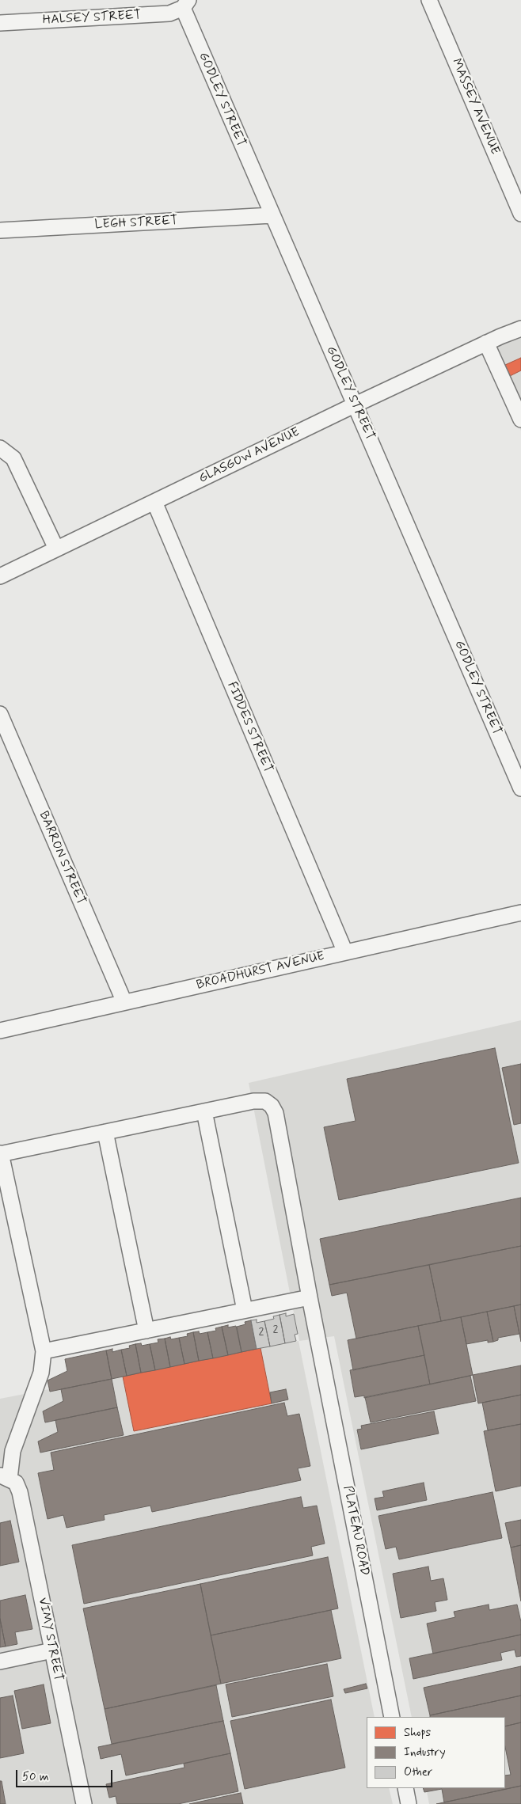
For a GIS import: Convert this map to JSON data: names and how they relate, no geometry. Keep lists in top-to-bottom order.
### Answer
{
  "streets": {
    "street": [
      "HALSEY STREET",
      "GODLEY STREET",
      "MASSEY AVENUE",
      "LEGH STREET",
      "GLASGOW AVENUE",
      "FIDDES STREET",
      "BARRON STREET",
      "BROADHURST AVENUE",
      "PLATEAU ROAD",
      "VIMY STREET"
    ]
  },
  "crossings": [
    ["HALSEY STREET", "GODLEY STREET"],
    ["GODLEY STREET", "LEGH STREET"],
    ["GODLEY STREET", "GLASGOW AVENUE"],
    ["GLASGOW AVENUE", "FIDDES STREET"],
    ["FIDDES STREET", "BROADHURST AVENUE"],
    ["BARRON STREET", "BROADHURST AVENUE"]
  ],
  "house_numbers": ["2", "2"],
  "legend": ["Shops", "Industry", "Other"],
  "scale_bar": "50 m"
}
